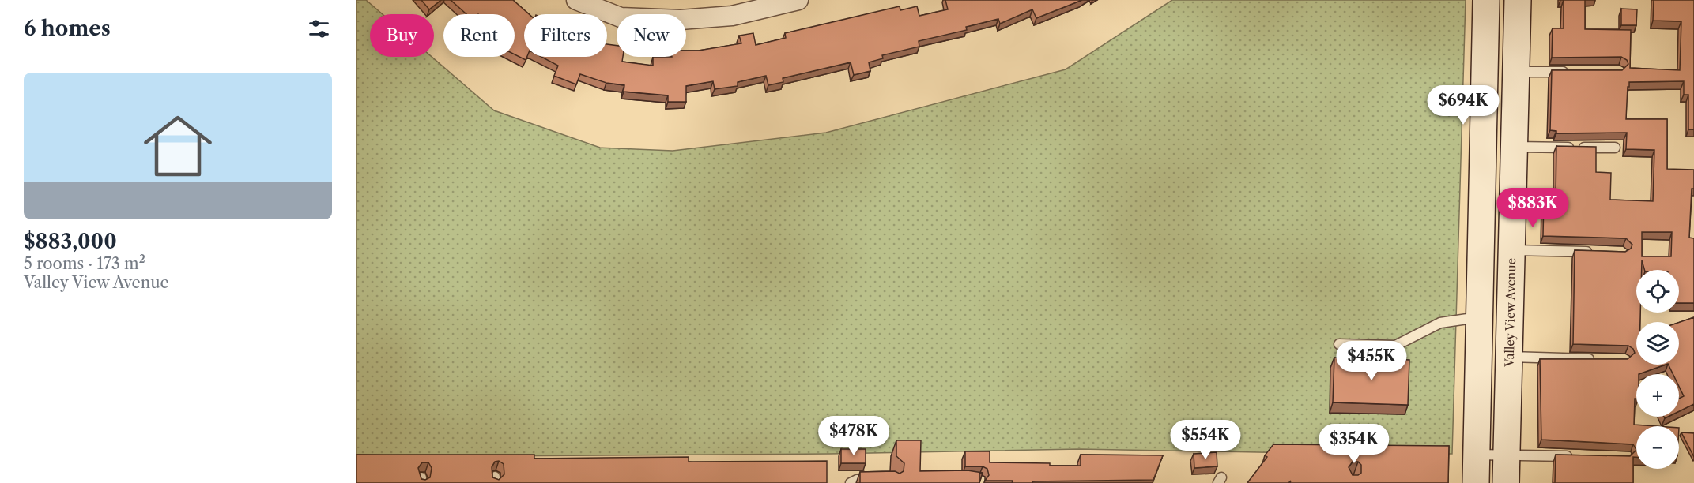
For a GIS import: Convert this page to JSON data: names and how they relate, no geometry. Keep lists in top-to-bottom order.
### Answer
{
  "streets": {
    "main road": ["Valley View Avenue"]
  },
  "page": {
    "heading": "6 homes",
    "chip": [
      "Buy",
      "Rent",
      "Filters",
      "New"
    ],
    "list": [
      {
        "name": "$883,000",
        "note": "5 rooms · 173 m² · Valley View Avenue"
      }
    ],
    "price": [
      "$694K",
      "$883K",
      "$455K",
      "$478K",
      "$554K",
      "$354K"
    ],
    "map_buttons": ["+", "−"]
  }
}
